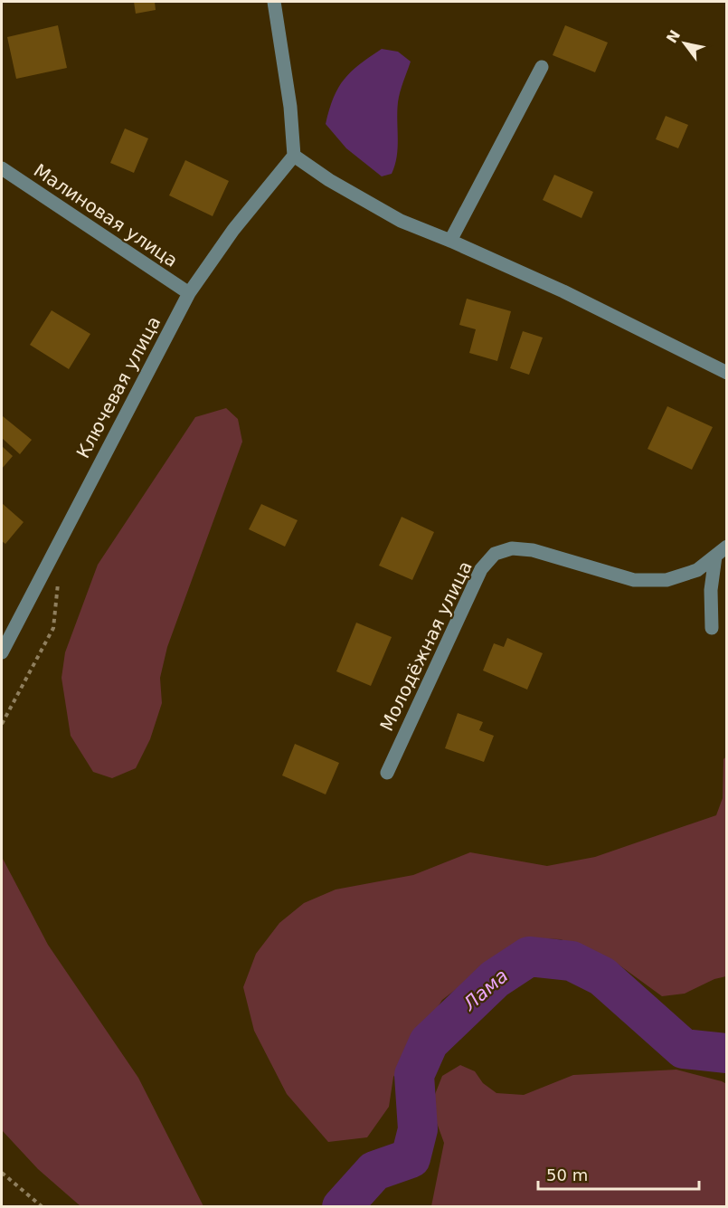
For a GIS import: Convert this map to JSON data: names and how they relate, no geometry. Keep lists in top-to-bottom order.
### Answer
{
  "streets": {
    "street": ["Малиновая улица", "Ключевая улица", "Молодёжная улица"]
  },
  "crossings": [
    ["Малиновая улица", "Ключевая улица"]
  ],
  "water": ["Лама"],
  "scale_bar": "50 m",
  "north": "top left"
}
